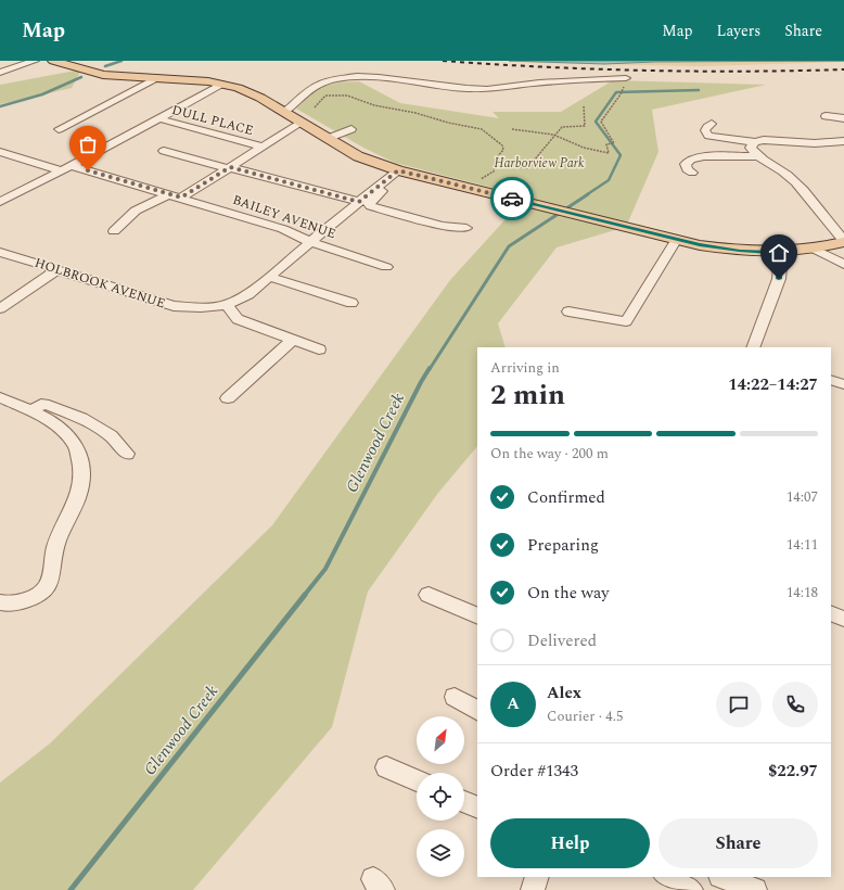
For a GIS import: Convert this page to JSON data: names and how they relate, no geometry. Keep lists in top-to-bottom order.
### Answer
{
  "streets": {
    "street": ["DULL PLACE", "BAILEY AVENUE", "HOLBROOK AVENUE"]
  },
  "crossings": [
    ["BAILEY AVENUE", "HOLBROOK AVENUE"]
  ],
  "water": ["Glenwood Creek"],
  "parks": ["Harborview Park"],
  "north": "top right",
  "page": {
    "header": "Map",
    "nav": ["Map", "Layers", "Share"],
    "heading": ["2 min", "Arriving in", "14:22–14:27"],
    "panel": [
      "Alex",
      "Courier · 4.5",
      "Order #1343",
      "$22.97"
    ],
    "bar": "On the way · 200 m",
    "list": [
      ["Confirmed", "14:07"],
      ["Preparing", "14:11"],
      ["On the way", "14:18"],
      "Delivered"
    ],
    "round": "A",
    "buttons": ["Help", "Share"]
  }
}
